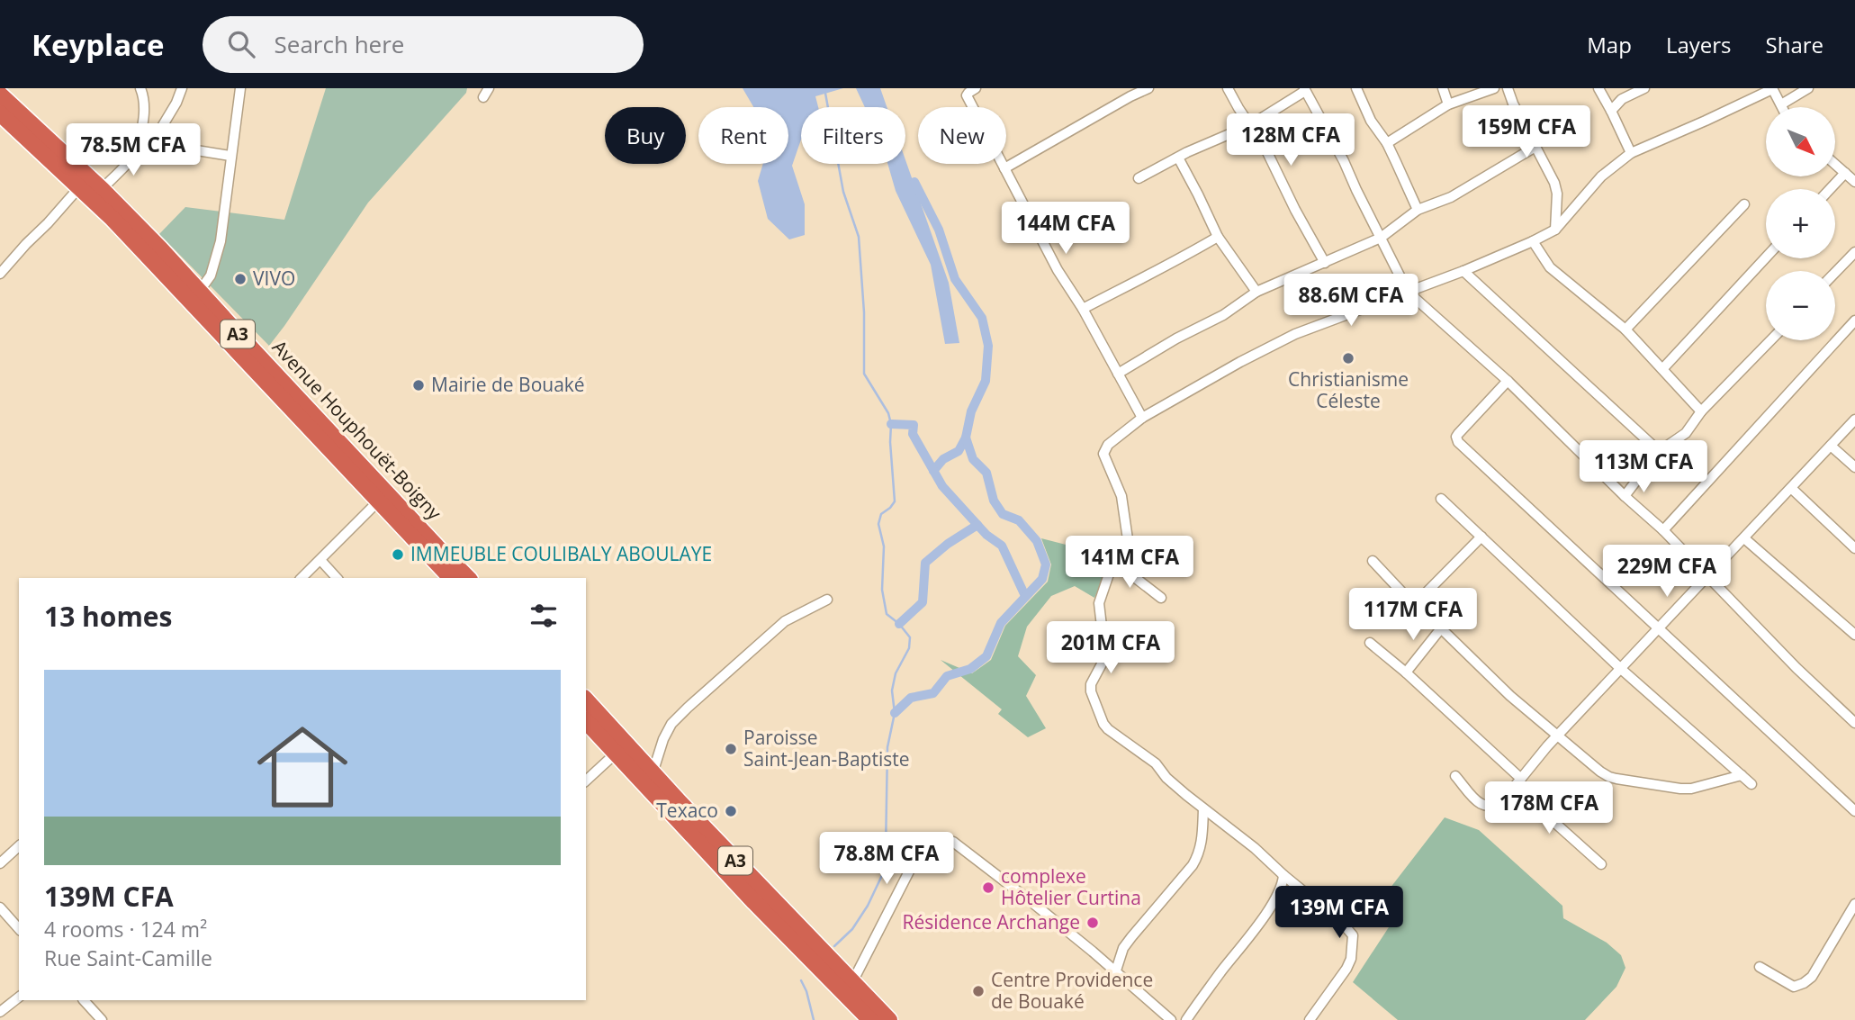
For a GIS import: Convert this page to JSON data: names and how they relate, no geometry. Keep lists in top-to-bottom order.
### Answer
{
  "streets": {
    "highway": ["A3", "Avenue Houphouët-Boigny"]
  },
  "places": [
    "VIVO",
    "Christianisme Céleste",
    "Mairie de Bouaké",
    "IMMEUBLE COULIBALY ABOULAYE",
    "Paroisse Saint-Jean-Baptiste",
    "Texaco",
    "complexe Hôtelier Curtina",
    "Résidence Archange",
    "Centre Providence de Bouaké"
  ],
  "north": "bottom right",
  "page": {
    "header": "Keyplace",
    "search": "Search here",
    "nav": ["Map", "Layers", "Share"],
    "price": [
      "159M CFA",
      "128M CFA",
      "78.5M CFA",
      "144M CFA",
      "88.6M CFA",
      "113M CFA",
      "141M CFA",
      "229M CFA",
      "117M CFA",
      "201M CFA",
      "178M CFA",
      "78.8M CFA",
      "139M CFA"
    ],
    "map_buttons": ["+", "−"],
    "chip": [
      "Buy",
      "Rent",
      "Filters",
      "New"
    ],
    "heading": "13 homes",
    "list": [
      {
        "name": "139M CFA",
        "note": "4 rooms · 124 m² · Rue Saint-Camille"
      }
    ]
  }
}
